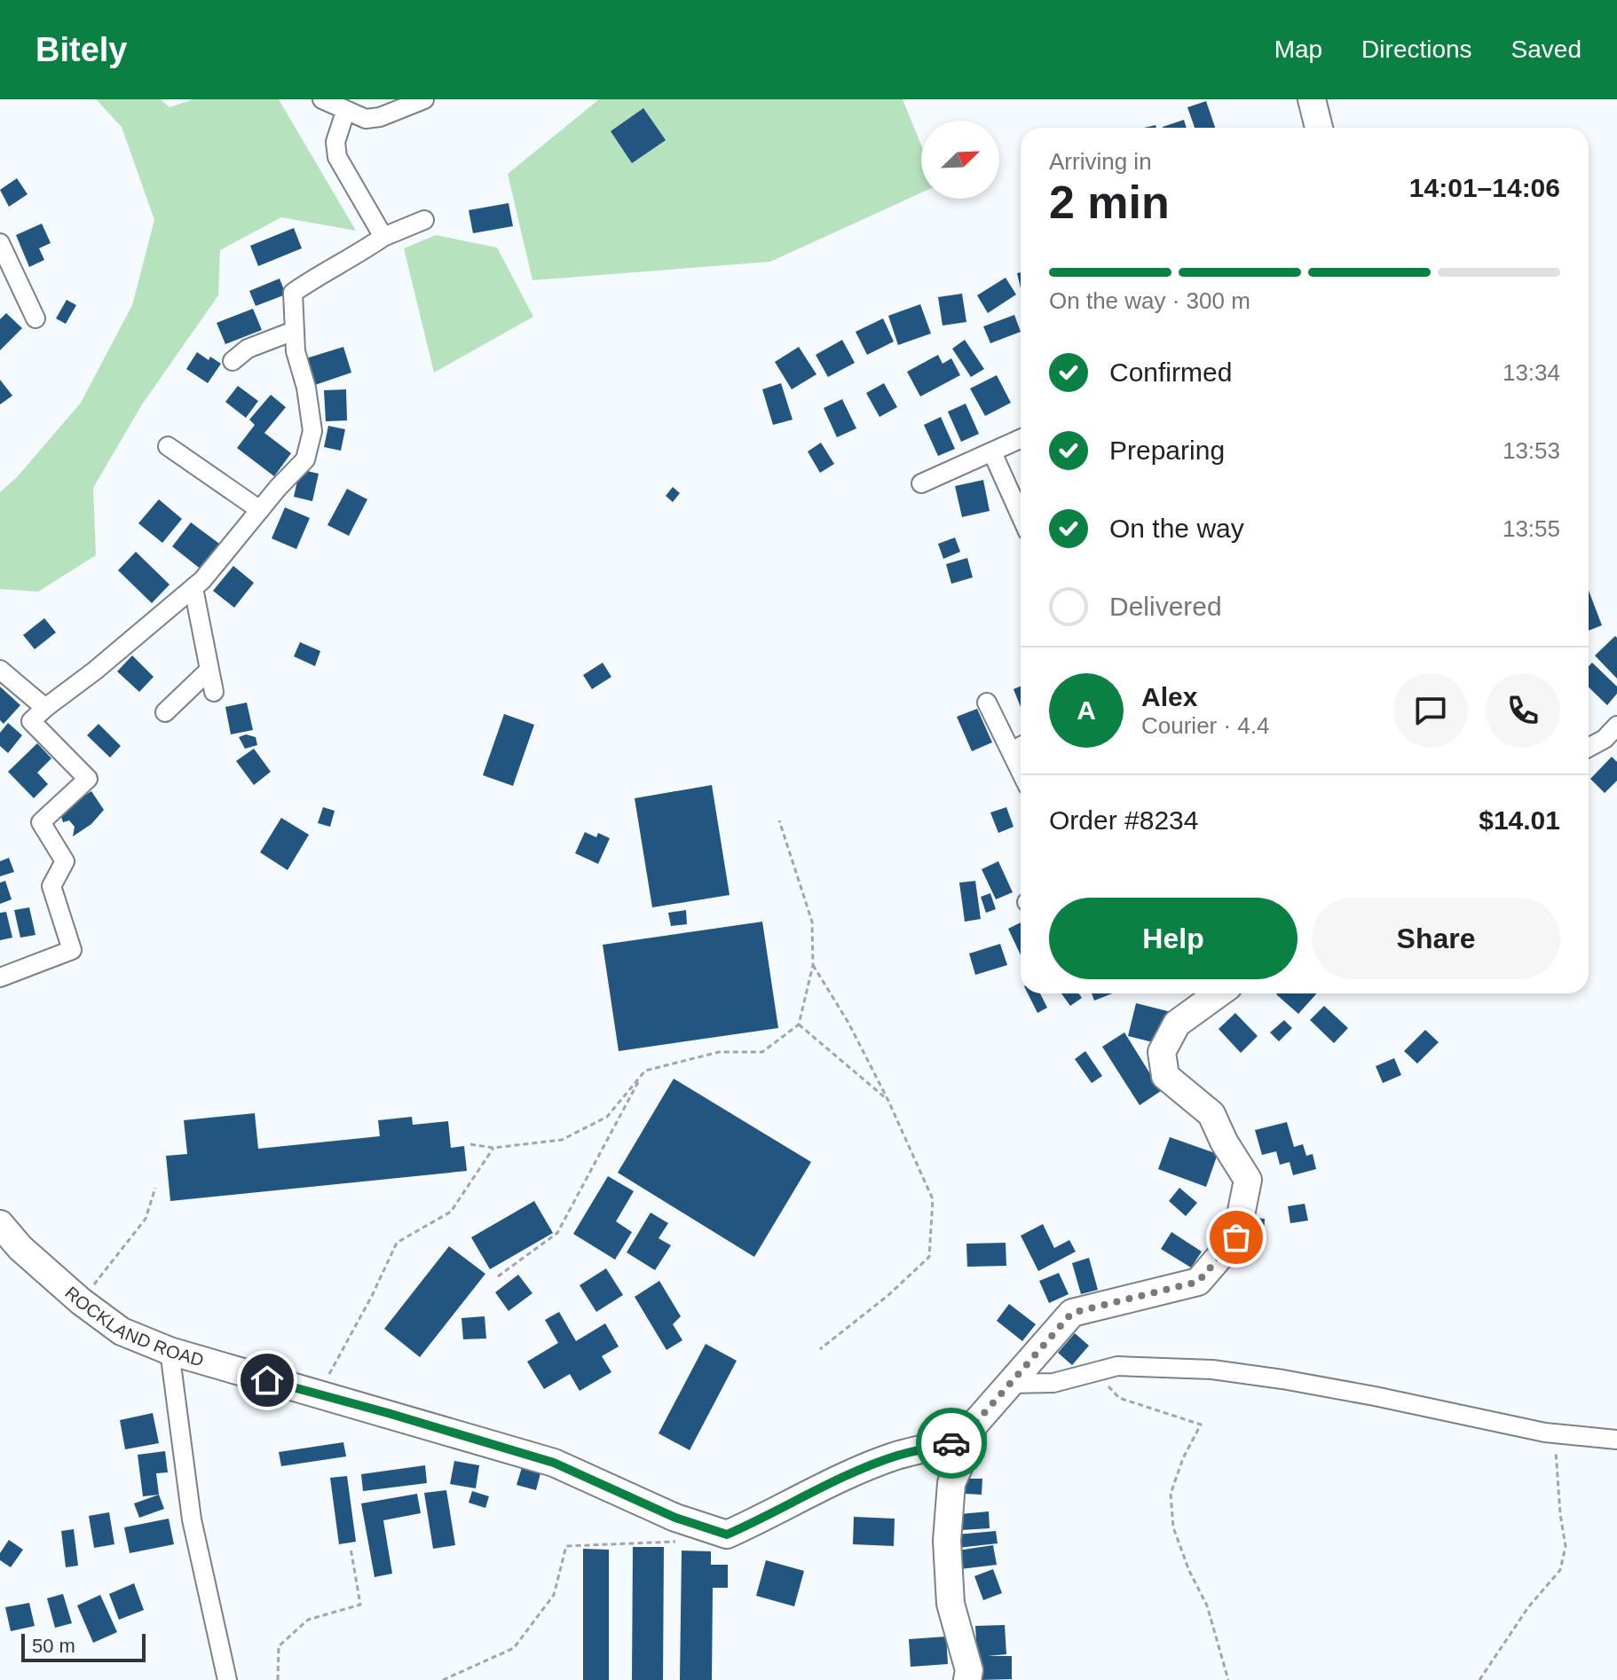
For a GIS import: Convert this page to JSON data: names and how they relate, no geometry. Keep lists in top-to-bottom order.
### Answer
{
  "streets": {
    "street": ["ROCKLAND ROAD"]
  },
  "scale_bar": "50 m",
  "north": "top right",
  "page": {
    "header": "Bitely",
    "nav": ["Map", "Directions", "Saved"],
    "heading": ["2 min", "Arriving in", "14:01–14:06"],
    "panel": [
      "Alex",
      "Courier · 4.4",
      "Order #8234",
      "$14.01"
    ],
    "bar": "On the way · 300 m",
    "list": [
      ["Confirmed", "13:34"],
      ["Preparing", "13:53"],
      ["On the way", "13:55"],
      "Delivered"
    ],
    "round": "A",
    "buttons": ["Help", "Share"],
    "scale": "50 m"
  }
}
